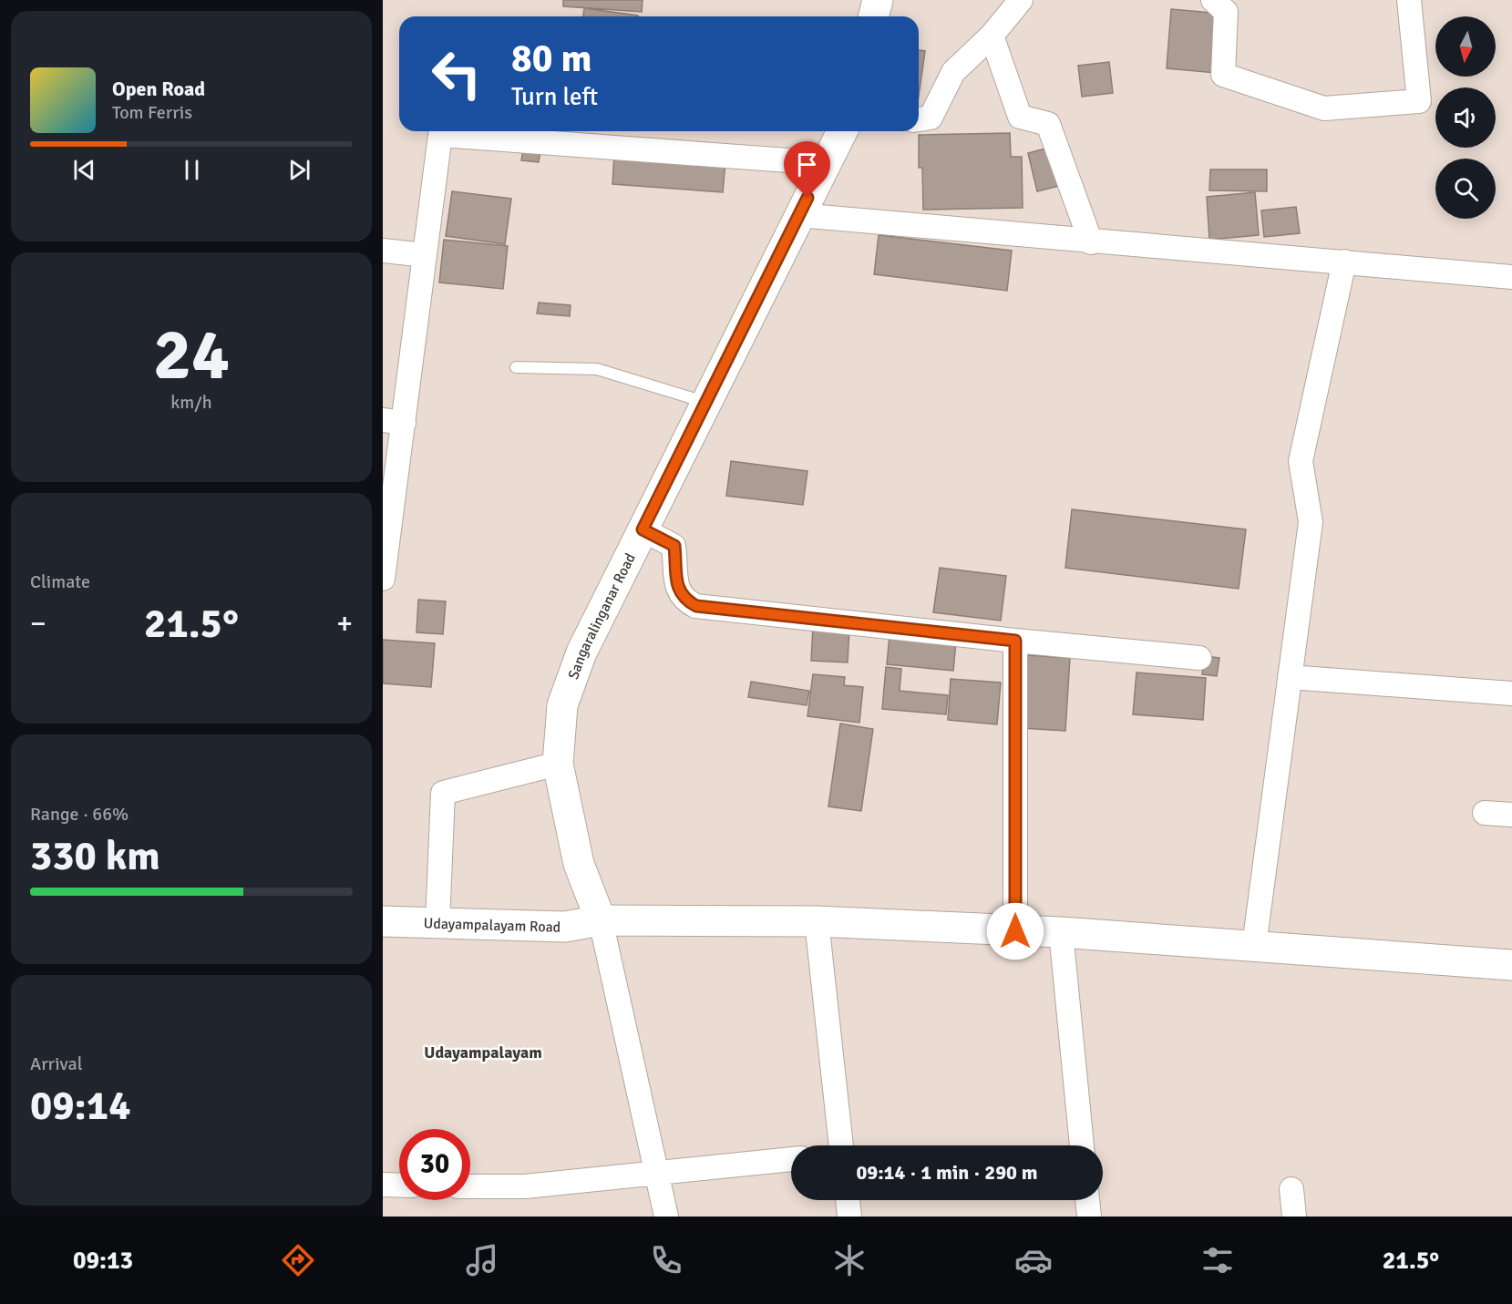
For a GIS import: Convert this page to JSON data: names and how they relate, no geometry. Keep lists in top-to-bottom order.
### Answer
{
  "streets": {
    "main road": ["Sangaralinganar Road", "Udayampalayam Road"]
  },
  "crossings": [
    ["Sangaralinganar Road", "Udayampalayam Road"]
  ],
  "districts": ["Udayampalayam"],
  "north": "bottom",
  "page": {
    "turn": ["80 m", "Turn left"],
    "song": ["Open Road", "Tom Ferris"],
    "tile": [
      ["24", "km/h"],
      "Climate",
      ["Range · 66%", "330 km"],
      ["Arrival", "09:14"]
    ],
    "heat": ["−", "21.5°", "+"],
    "limit": "30",
    "trip": "09:14 · 1 min · 290 m",
    "tabs": ["09:13", "21.5°"]
  }
}
